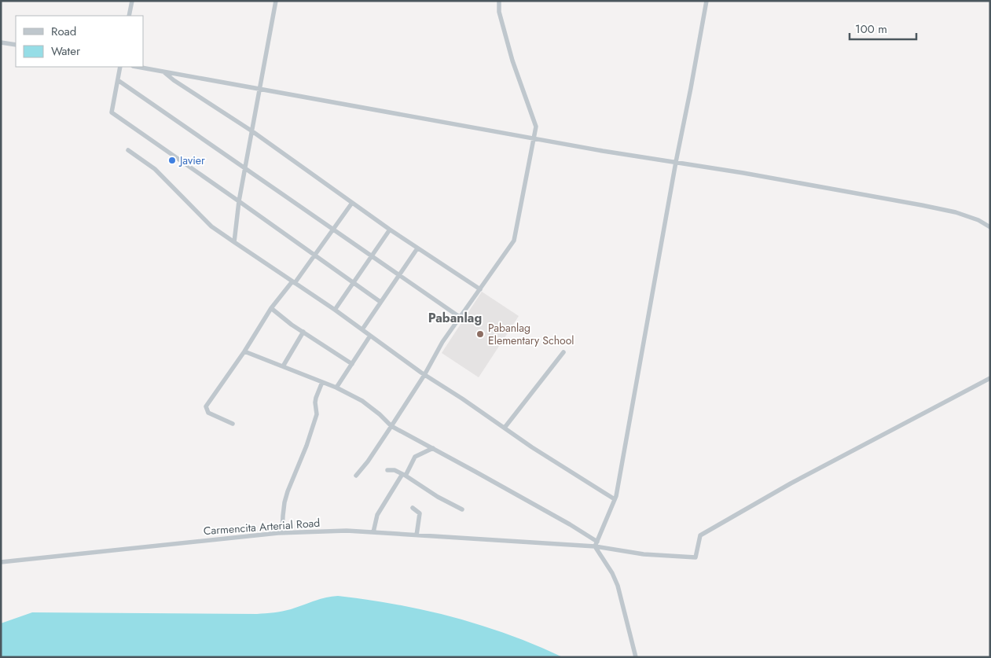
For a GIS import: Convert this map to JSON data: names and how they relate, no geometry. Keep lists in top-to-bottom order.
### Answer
{
  "streets": {
    "street": ["Carmencita Arterial Road"]
  },
  "districts": ["Pabanlag"],
  "places": ["Javier", "Pabanlag Elementary School"],
  "legend": ["Road", "Water"],
  "scale_bar": "100 m"
}
